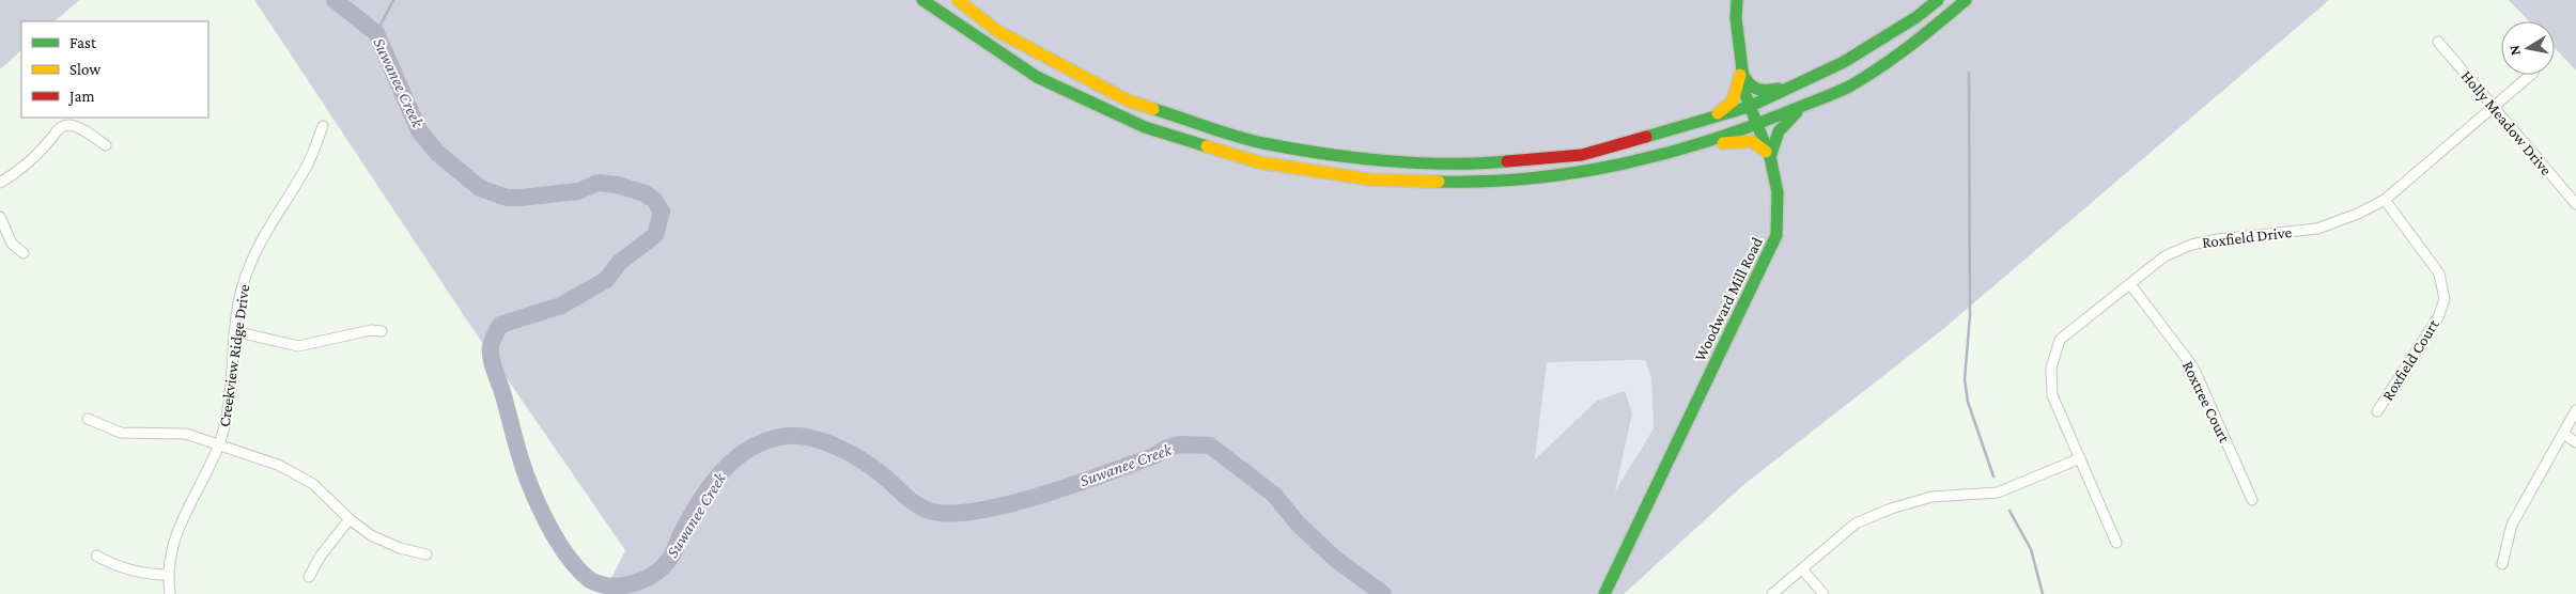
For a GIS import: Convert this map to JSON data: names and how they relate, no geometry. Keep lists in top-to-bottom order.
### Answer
{
  "streets": {
    "main road": ["Woodward Mill Road"],
    "street": [
      "Holly Meadow Drive",
      "Roxfield Drive",
      "Creekview Ridge Drive",
      "Roxfield Court",
      "Roxtree Court"
    ]
  },
  "crossings": [
    ["Holly Meadow Drive", "Roxfield Drive"],
    ["Roxfield Drive", "Roxfield Court"],
    ["Roxfield Drive", "Roxtree Court"]
  ],
  "water": ["Suwanee Creek"],
  "legend": ["Fast", "Slow", "Jam"],
  "north": "left"
}
